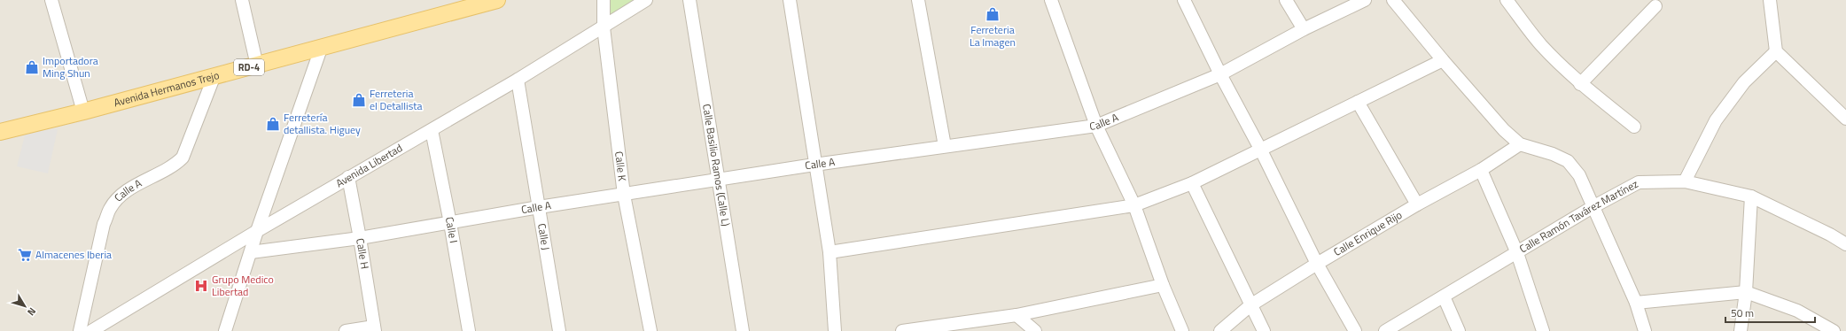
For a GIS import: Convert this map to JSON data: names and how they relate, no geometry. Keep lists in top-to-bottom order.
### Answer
{
  "streets": {
    "main road": ["RD-4", "Avenida Hermanos Trejo"],
    "street": [
      "Calle A",
      "Avenida Libertad",
      "Calle Basilio Ramos (Calle L)",
      "Calle K",
      "Calle Ramón Tavárez Martínez",
      "Calle I",
      "Calle Enrique Rijo",
      "Calle J",
      "Calle H"
    ]
  },
  "crossings": [
    ["Avenida Hermanos Trejo", "Calle A"],
    ["Calle A", "Calle Basilio Ramos (Calle L)"],
    ["Calle A", "Calle K"],
    ["Calle A", "Calle I"],
    ["Calle A", "Calle J"],
    ["Calle A", "Calle H"],
    ["Avenida Libertad", "Calle K"],
    ["Avenida Libertad", "Calle I"],
    ["Avenida Libertad", "Calle J"],
    ["Avenida Libertad", "Calle H"]
  ],
  "places": {
    "shop": [
      "Ferreteria La Imagen",
      "Importadora Ming Shun",
      "Ferreteria el Detallista",
      "Ferretería detallista. Higuey"
    ],
    "supermarket": ["Almacenes Iberia"],
    "hospital": ["Grupo Medico Libertad"]
  },
  "scale_bar": "50 m",
  "north": "bottom right"
}
